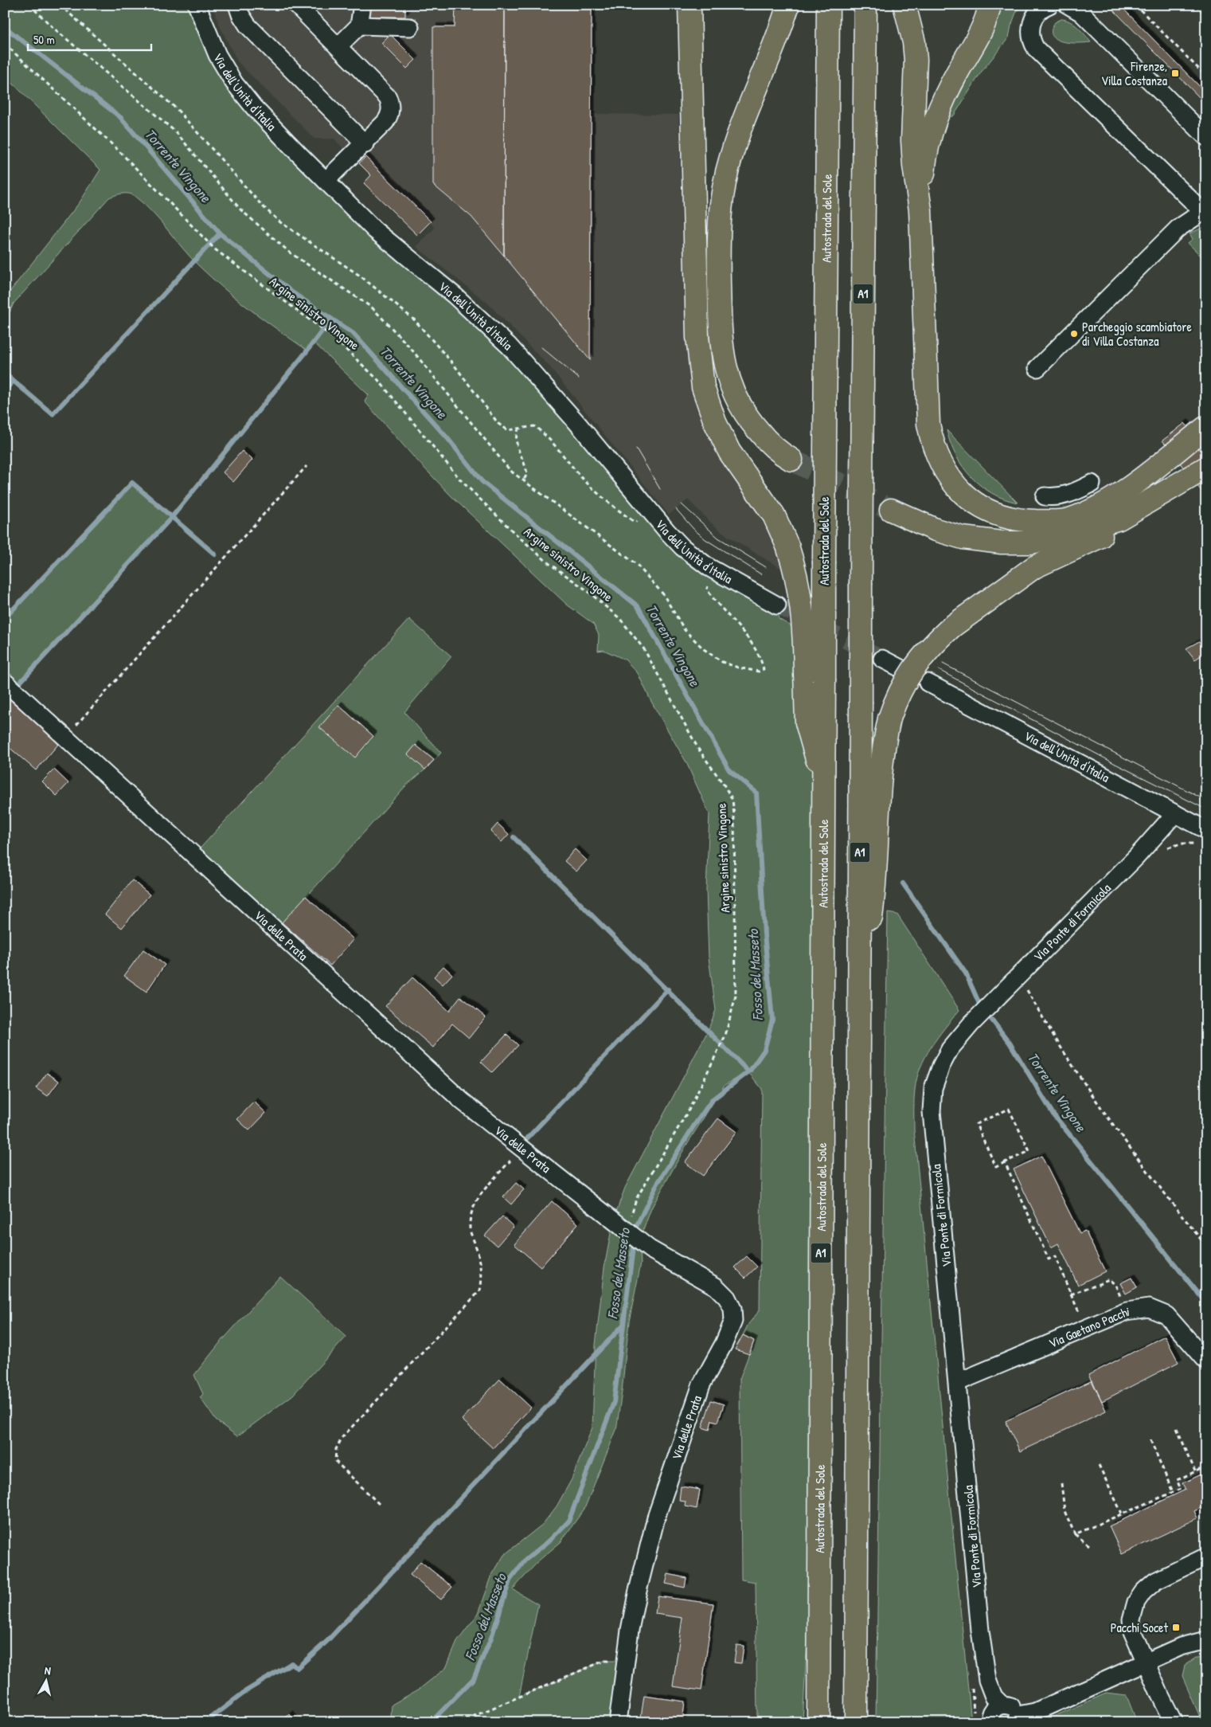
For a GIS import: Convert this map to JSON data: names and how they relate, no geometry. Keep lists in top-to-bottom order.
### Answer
{
  "streets": {
    "highway": ["Autostrada del Sole", "A1"],
    "street": [
      "Via dell'Unità d'Italia",
      "Via Ponte di Formicola",
      "Via delle Prata",
      "Via Gaetano Pacchi"
    ],
    "path": ["Argine sinistro Vingone"]
  },
  "crossings": [
    ["Via dell'Unità d'Italia", "Via Ponte di Formicola"],
    ["Argine sinistro Vingone", "Via delle Prata"],
    ["Via Ponte di Formicola", "Via Gaetano Pacchi"]
  ],
  "water": ["Torrente Vingone", "Fosso del Masseto"],
  "places": {
    "transit": ["Firenze, Villa Costanza", "Pacchi Socet"],
    "other": ["Parcheggio scambiatore di Villa Costanza"]
  },
  "scale_bar": "50 m",
  "north": "top"
}
